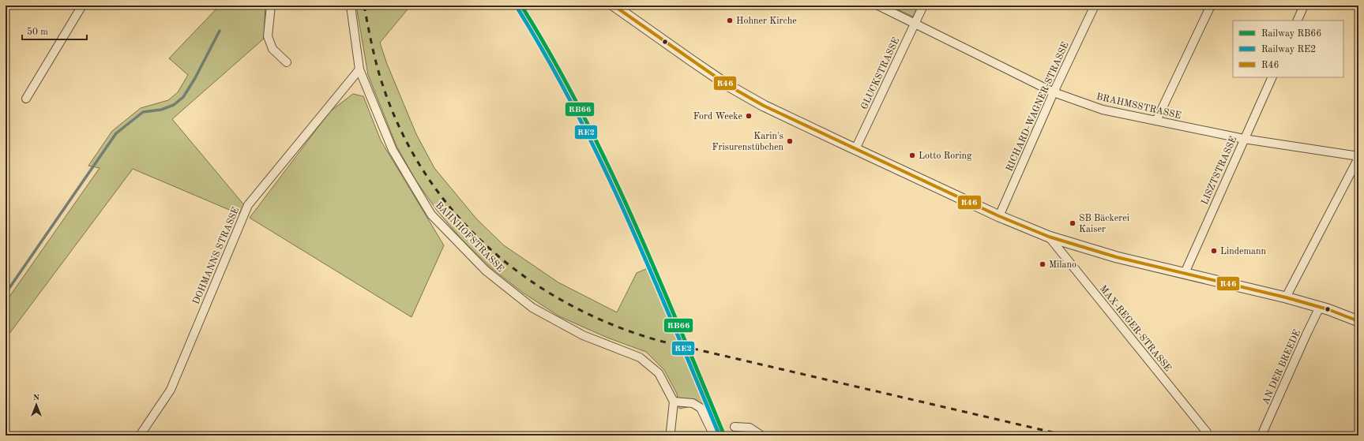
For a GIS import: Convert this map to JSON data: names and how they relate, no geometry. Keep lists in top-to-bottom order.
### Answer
{
  "streets": {
    "street": [
      "GLUCKSTRASSE",
      "BRAHMSSTRASSE",
      "RICHARD-WAGNER-STRASSE",
      "LISZTSTRASSE",
      "BAHNHOFSTRASSE",
      "DOHMANNS STRASSE",
      "MAX-REGER-STRASSE",
      "AN DER BREEDE"
    ]
  },
  "crossings": [
    ["GLUCKSTRASSE", "BRAHMSSTRASSE"],
    ["BRAHMSSTRASSE", "RICHARD-WAGNER-STRASSE"],
    ["BRAHMSSTRASSE", "LISZTSTRASSE"],
    ["BAHNHOFSTRASSE", "DOHMANNS STRASSE"]
  ],
  "places": [
    "Hohner Kirche",
    "Ford Weeke",
    "Karin's Frisurenstübchen",
    "Lotto Roring",
    "SB Bäckerei Kaiser",
    "Lindemann",
    "Milano"
  ],
  "lines": ["rail line RB66", "transit line R46", "rail line RE2"],
  "legend": ["Railway RB66", "Railway RE2", "R46"],
  "scale_bar": "50 m",
  "north": "top"
}
